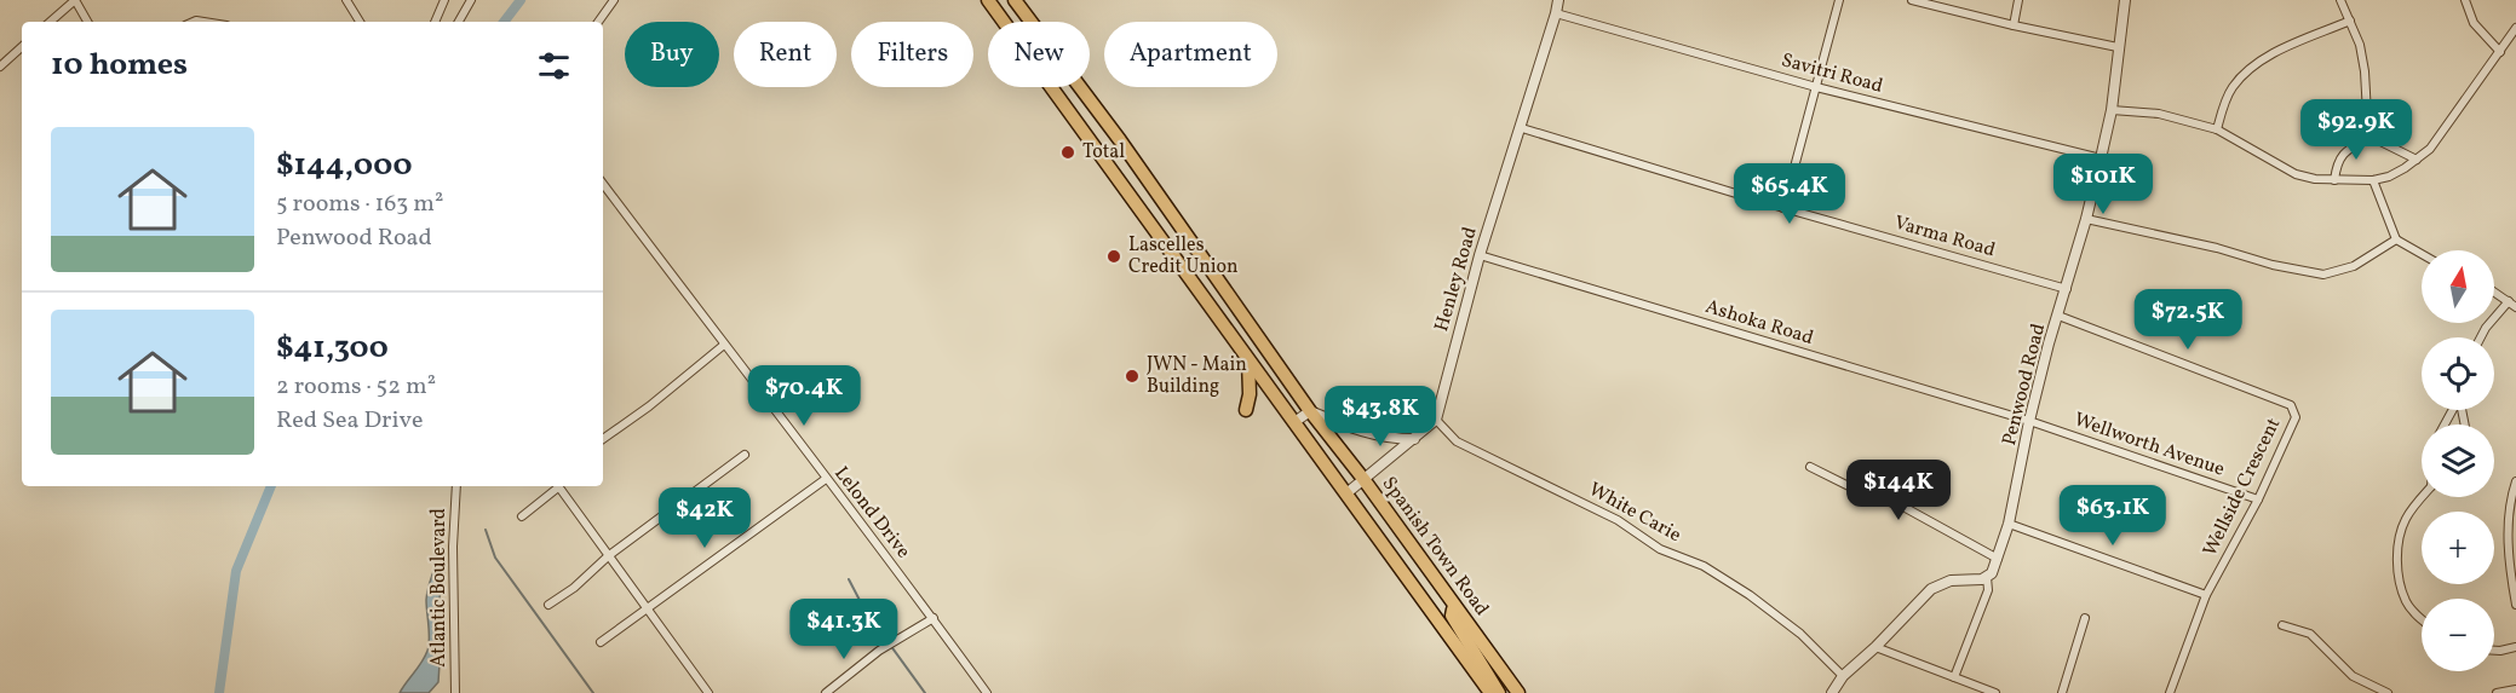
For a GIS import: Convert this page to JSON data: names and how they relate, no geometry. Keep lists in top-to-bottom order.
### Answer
{
  "streets": {
    "highway": ["Spanish Town Road"],
    "street": [
      "Savitri Road",
      "Varma Road",
      "Henley Road",
      "Ashoka Road",
      "Penwood Road",
      "Wellworth Avenue",
      "Wellside Crescent",
      "Lelond Drive",
      "White Carie",
      "Atlantic Boulevard"
    ]
  },
  "crossings": [
    ["Savitri Road", "Henley Road"],
    ["Savitri Road", "Penwood Road"],
    ["Varma Road", "Henley Road"],
    ["Varma Road", "Penwood Road"],
    ["Henley Road", "Ashoka Road"],
    ["Henley Road", "White Carie"],
    ["Ashoka Road", "Penwood Road"],
    ["Ashoka Road", "Wellworth Avenue"],
    ["Penwood Road", "Wellworth Avenue"],
    ["Penwood Road", "Wellside Crescent"],
    ["Wellworth Avenue", "Wellside Crescent"]
  ],
  "places": ["Total", "Lascelles Credit Union", "JWN - Main Building"],
  "north": "top",
  "page": {
    "chip": [
      "Buy",
      "Rent",
      "Filters",
      "New",
      "Apartment"
    ],
    "heading": "10 homes",
    "price": [
      "$92.9K",
      "$101K",
      "$65.4K",
      "$72.5K",
      "$70.4K",
      "$43.8K",
      "$144K",
      "$63.1K",
      "$42K",
      "$41.3K"
    ],
    "list": [
      {
        "name": "$144,000",
        "note": "5 rooms · 163 m² · Penwood Road"
      },
      {
        "name": "$41,300",
        "note": "2 rooms · 52 m² · Red Sea Drive"
      }
    ],
    "map_buttons": ["+", "−"]
  }
}
